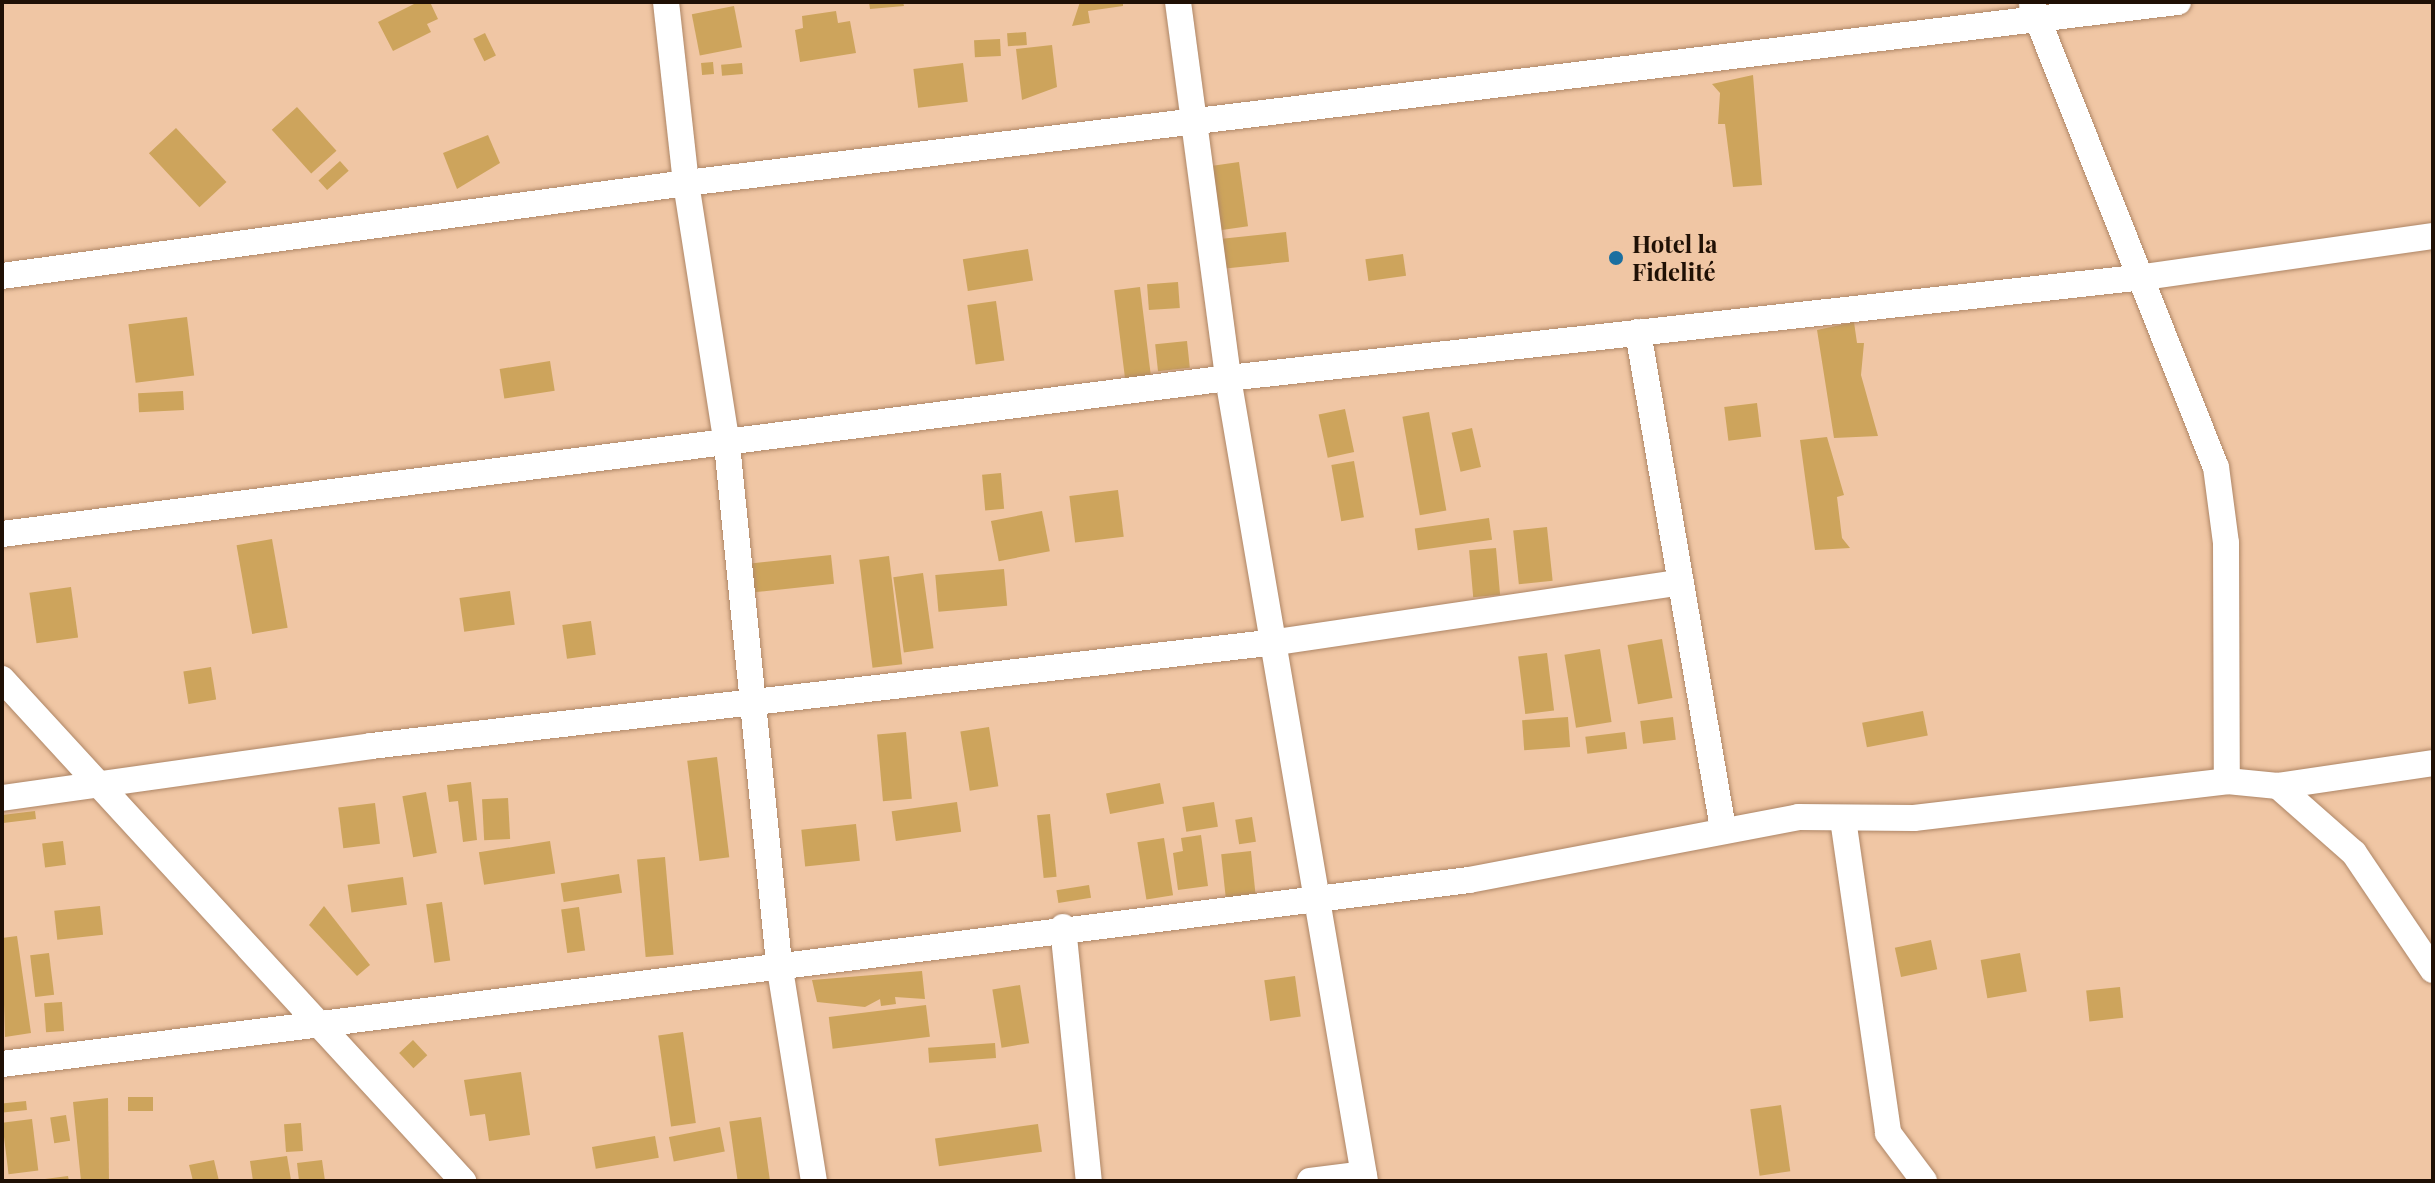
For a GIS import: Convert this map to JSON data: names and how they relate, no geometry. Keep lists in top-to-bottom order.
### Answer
{
  "places": ["Hotel la Fidelité"]
}
